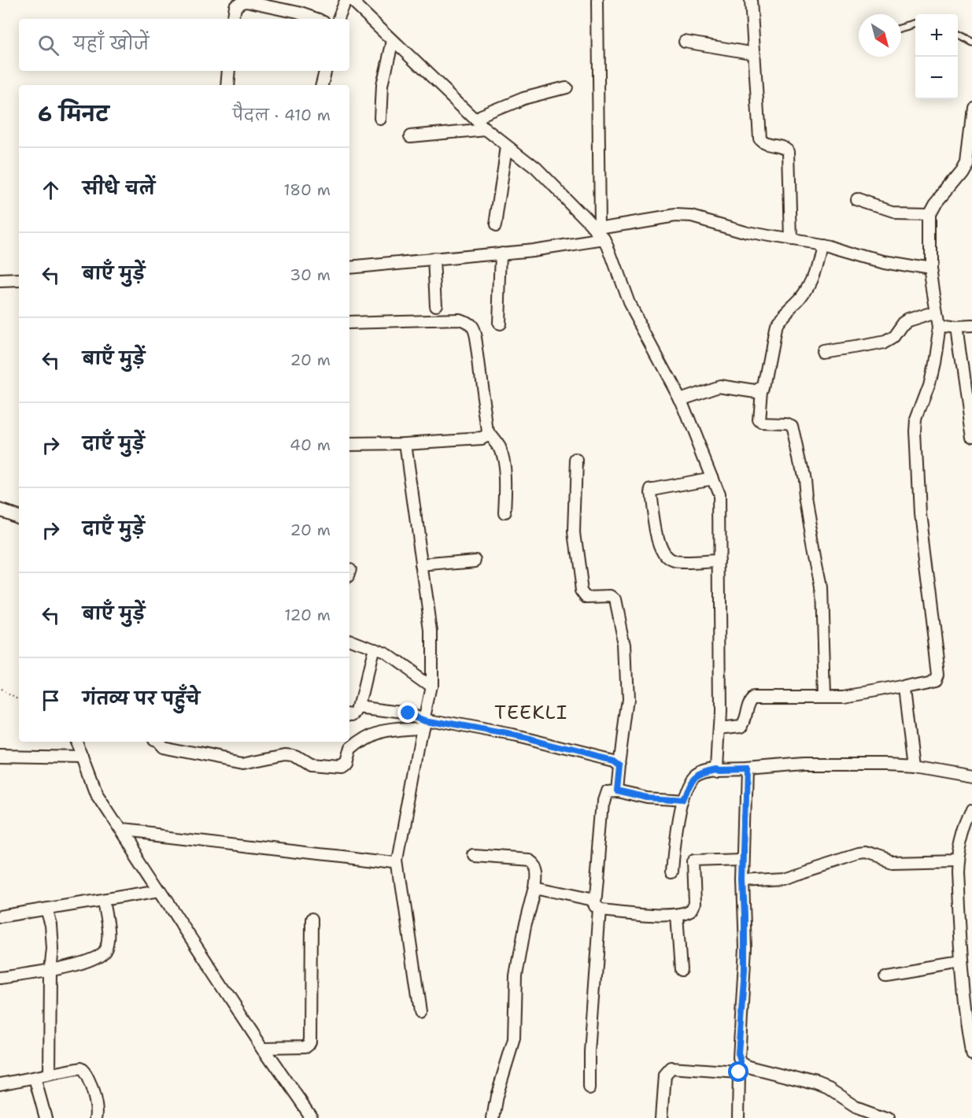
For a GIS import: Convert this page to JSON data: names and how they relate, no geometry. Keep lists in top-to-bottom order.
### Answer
{
  "districts": ["TEEKLI"],
  "north": "bottom right",
  "page": {
    "map_buttons": ["+", "−"],
    "search": "यहाँ खोजें",
    "heading": ["6 मिनट", "पैदल · 410 m"],
    "list": [
      ["सीधे चलें", "180 m"],
      ["बाएँ मुड़ें", "30 m"],
      ["बाएँ मुड़ें", "20 m"],
      ["दाएँ मुड़ें", "40 m"],
      ["दाएँ मुड़ें", "20 m"],
      ["बाएँ मुड़ें", "120 m"],
      "गंतव्य पर पहुँचे"
    ]
  }
}
